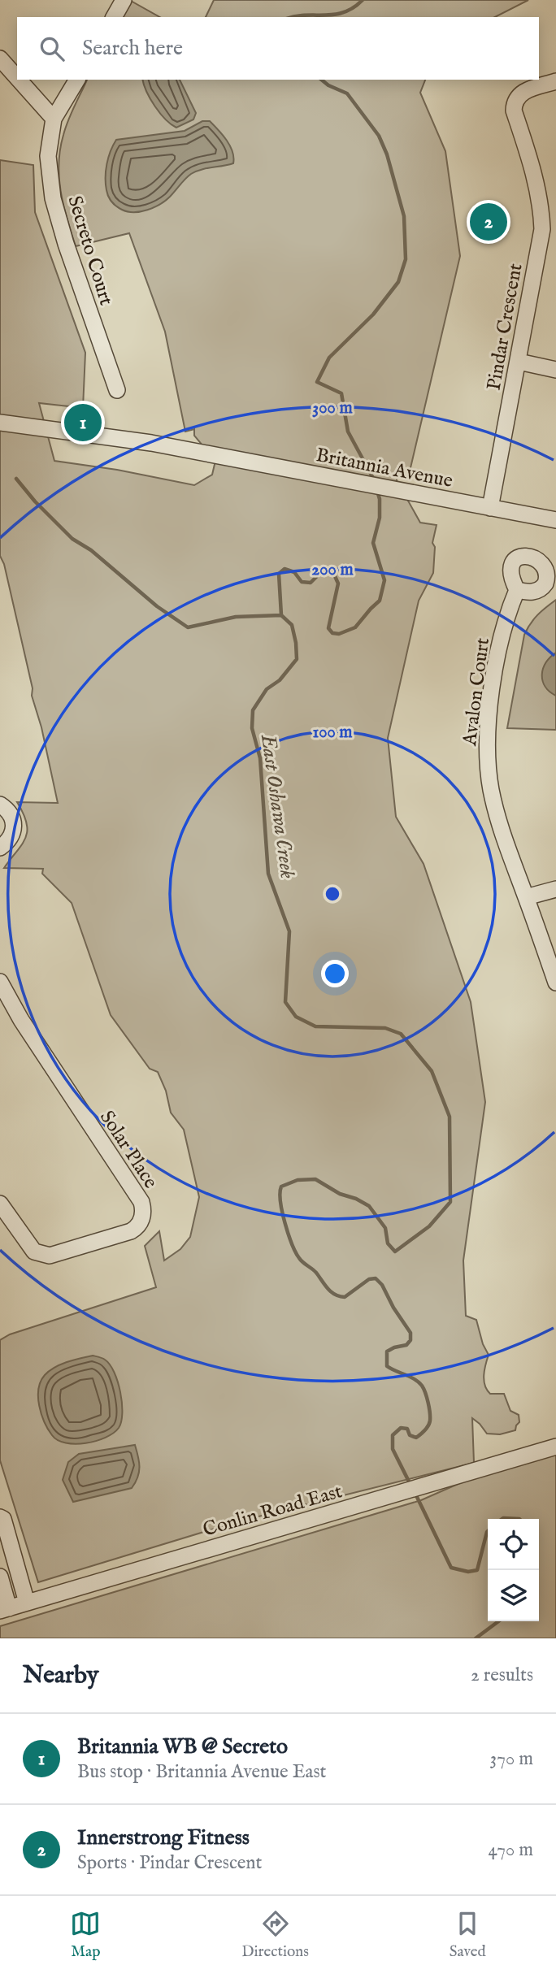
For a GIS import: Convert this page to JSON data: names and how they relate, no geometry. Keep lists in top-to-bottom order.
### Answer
{
  "streets": {
    "street": [
      "Secreto Court",
      "Pindar Crescent",
      "Britannia Avenue",
      "Avalon Court",
      "Solar Place",
      "Conlin Road East"
    ]
  },
  "crossings": [
    ["Pindar Crescent", "Britannia Avenue"]
  ],
  "water": ["East Oshawa Creek"],
  "page": {
    "search": "Search here",
    "pins": ["2", "1"],
    "heading": ["Nearby", "2 results"],
    "list": [
      {
        "mark": "1",
        "name": "Britannia WB @ Secreto",
        "note": "Bus stop · Britannia Avenue East",
        "value": "370 m"
      },
      {
        "mark": "2",
        "name": "Innerstrong Fitness",
        "note": "Sports · Pindar Crescent",
        "value": "470 m"
      }
    ],
    "nav": ["Map", "Directions", "Saved"]
  },
  "rings": ["300 m", "200 m", "100 m"]
}
